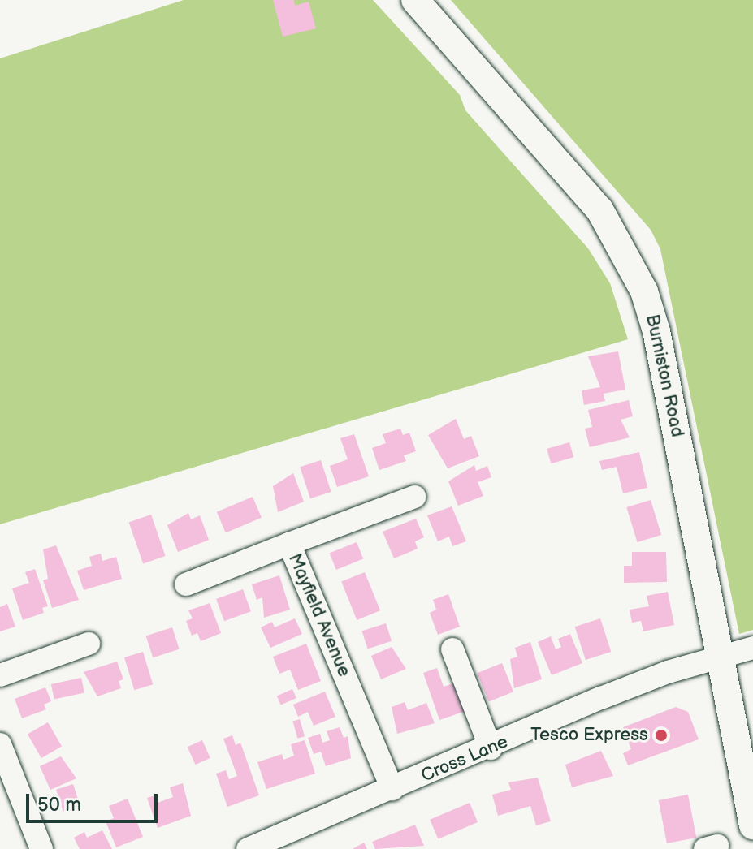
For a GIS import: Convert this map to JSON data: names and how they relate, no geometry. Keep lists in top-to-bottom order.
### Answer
{
  "streets": {
    "main road": ["Burniston Road"],
    "street": ["Mayfield Avenue", "Cross Lane"]
  },
  "crossings": [
    ["Burniston Road", "Cross Lane"],
    ["Mayfield Avenue", "Cross Lane"]
  ],
  "places": ["Tesco Express"],
  "scale_bar": "50 m"
}
